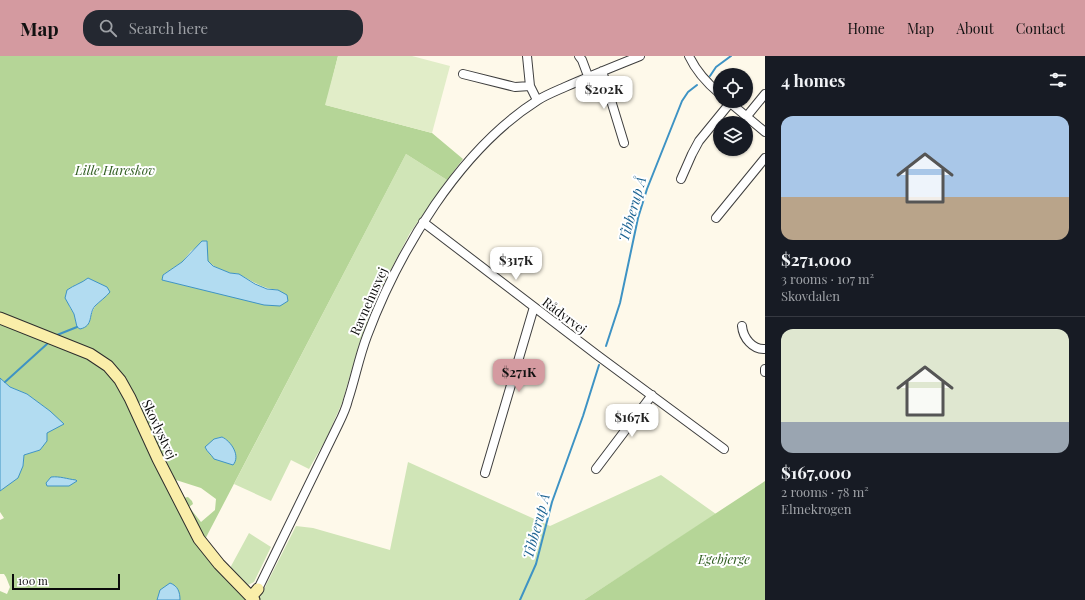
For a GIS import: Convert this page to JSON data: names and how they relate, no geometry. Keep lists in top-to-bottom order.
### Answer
{
  "streets": {
    "street": ["Ravnehusvej", "Rådyrvej", "Skovlystvej"]
  },
  "crossings": [
    ["Ravnehusvej", "Rådyrvej"],
    ["Ravnehusvej", "Skovlystvej"]
  ],
  "water": ["Tibberup Å"],
  "parks": ["Lille Hareskov", "Egebjerge"],
  "scale_bar": "100 m",
  "page": {
    "header": "Map",
    "search": "Search here",
    "nav": [
      "Home",
      "Map",
      "About",
      "Contact"
    ],
    "heading": "4 homes",
    "price": [
      "$202K",
      "$317K",
      "$271K",
      "$167K"
    ],
    "list": [
      {
        "name": "$271,000",
        "note": "3 rooms · 107 m² · Skovdalen"
      },
      {
        "name": "$167,000",
        "note": "2 rooms · 78 m² · Elmekrogen"
      }
    ],
    "scale": "100 m"
  }
}
